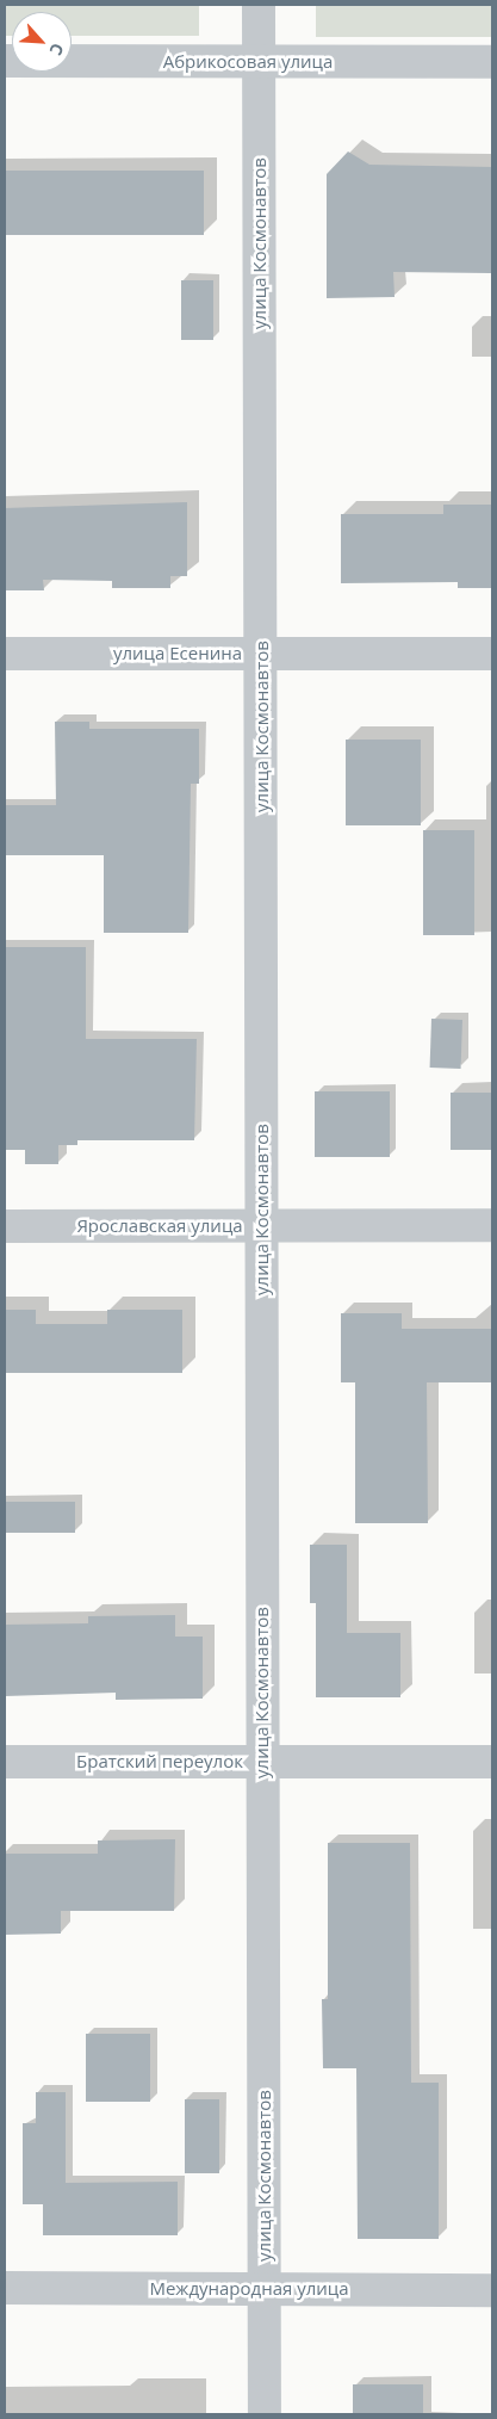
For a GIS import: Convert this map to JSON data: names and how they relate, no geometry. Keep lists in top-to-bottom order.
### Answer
{
  "streets": {
    "street": [
      "Абрикосовая улица",
      "улица Космонавтов",
      "улица Есенина",
      "Ярославская улица",
      "Братский переулок",
      "Международная улица"
    ]
  },
  "crossings": [
    ["Абрикосовая улица", "улица Космонавтов"],
    ["улица Космонавтов", "улица Есенина"],
    ["улица Космонавтов", "Ярославская улица"],
    ["улица Космонавтов", "Братский переулок"],
    ["улица Космонавтов", "Международная улица"]
  ],
  "north": "bottom right"
}
